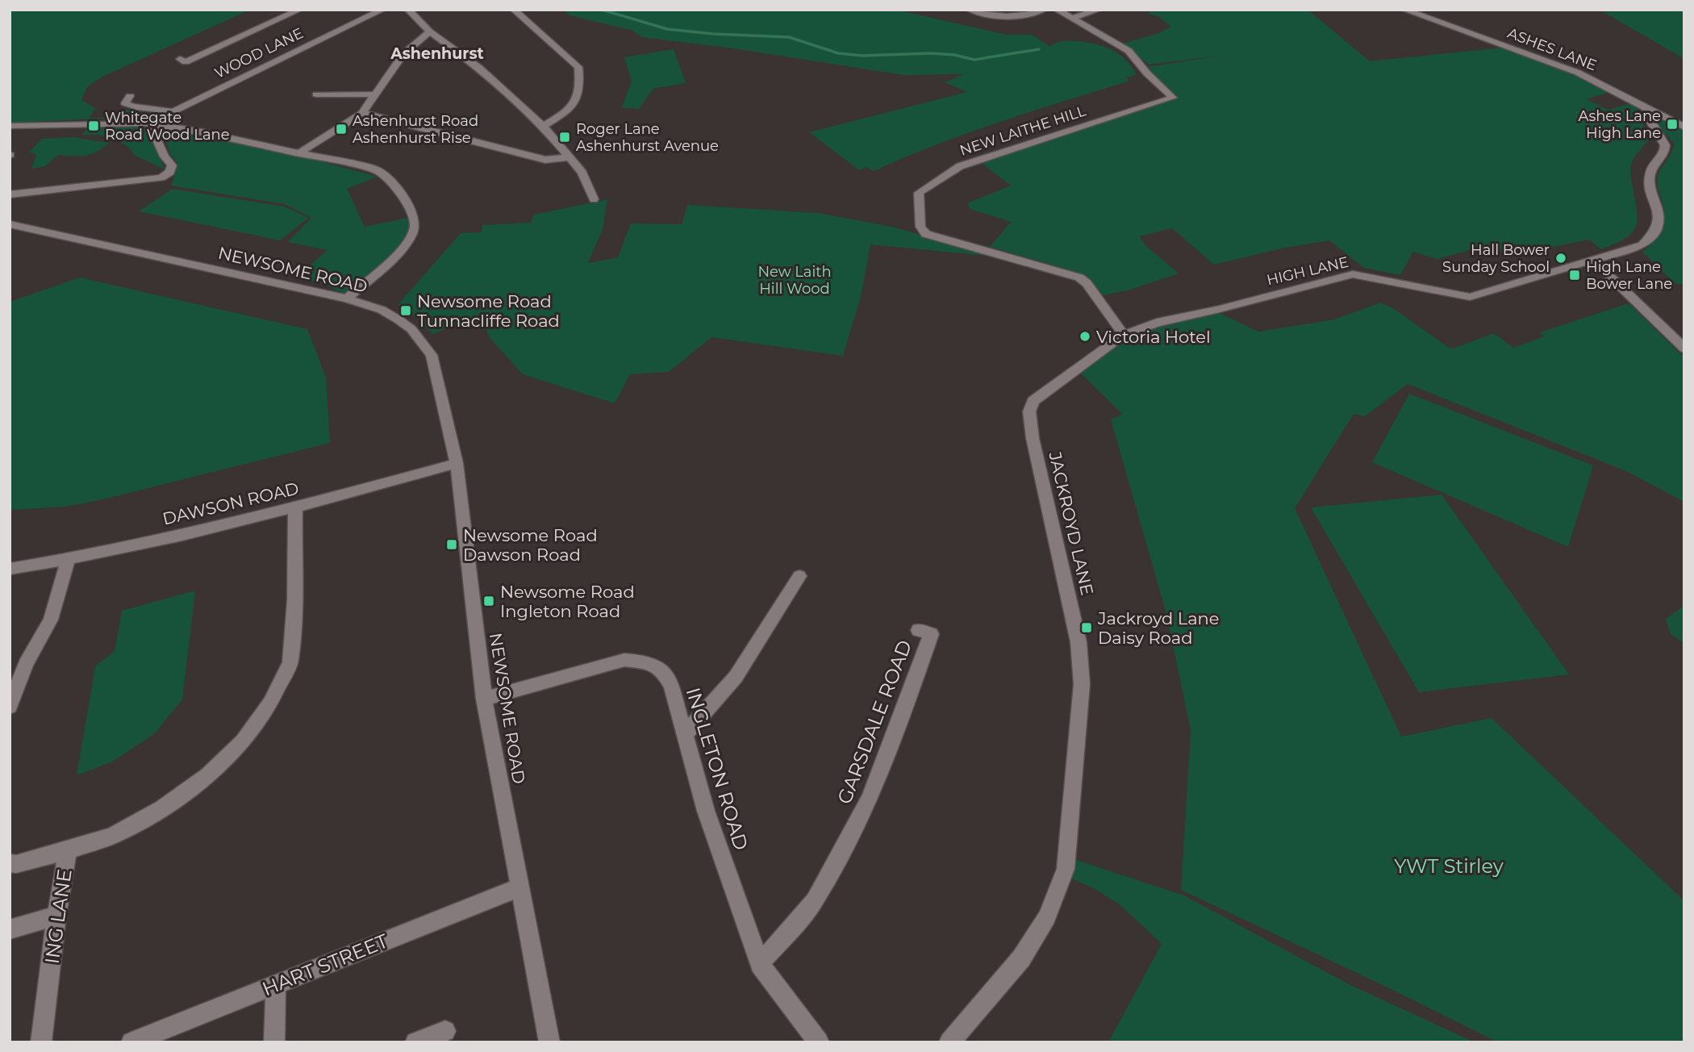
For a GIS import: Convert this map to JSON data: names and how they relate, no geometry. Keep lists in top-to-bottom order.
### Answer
{
  "streets": {
    "street": [
      "ASHES LANE",
      "WOOD LANE",
      "NEW LAITHE HILL",
      "NEWSOME ROAD",
      "HIGH LANE",
      "DAWSON ROAD",
      "JACKROYD LANE",
      "GARSDALE ROAD",
      "INGLETON ROAD",
      "ING LANE",
      "HART STREET"
    ]
  },
  "crossings": [
    ["ASHES LANE", "HIGH LANE"],
    ["NEW LAITHE HILL", "HIGH LANE"],
    ["NEW LAITHE HILL", "JACKROYD LANE"],
    ["NEWSOME ROAD", "DAWSON ROAD"],
    ["NEWSOME ROAD", "INGLETON ROAD"],
    ["NEWSOME ROAD", "HART STREET"],
    ["HIGH LANE", "JACKROYD LANE"],
    ["GARSDALE ROAD", "INGLETON ROAD"]
  ],
  "districts": ["Ashenhurst"],
  "parks": ["New Laith Hill Wood", "YWT Stirley"],
  "places": {
    "transit": [
      "Ashes Lane High Lane",
      "Whitegate Road Wood Lane",
      "Ashenhurst Road Ashenhurst Rise",
      "Roger Lane Ashenhurst Avenue",
      "High Lane Bower Lane",
      "Newsome Road Tunnacliffe Road",
      "Newsome Road Dawson Road",
      "Newsome Road Ingleton Road",
      "Jackroyd Lane Daisy Road"
    ],
    "other": ["Hall Bower Sunday School", "Victoria Hotel"]
  }
}
